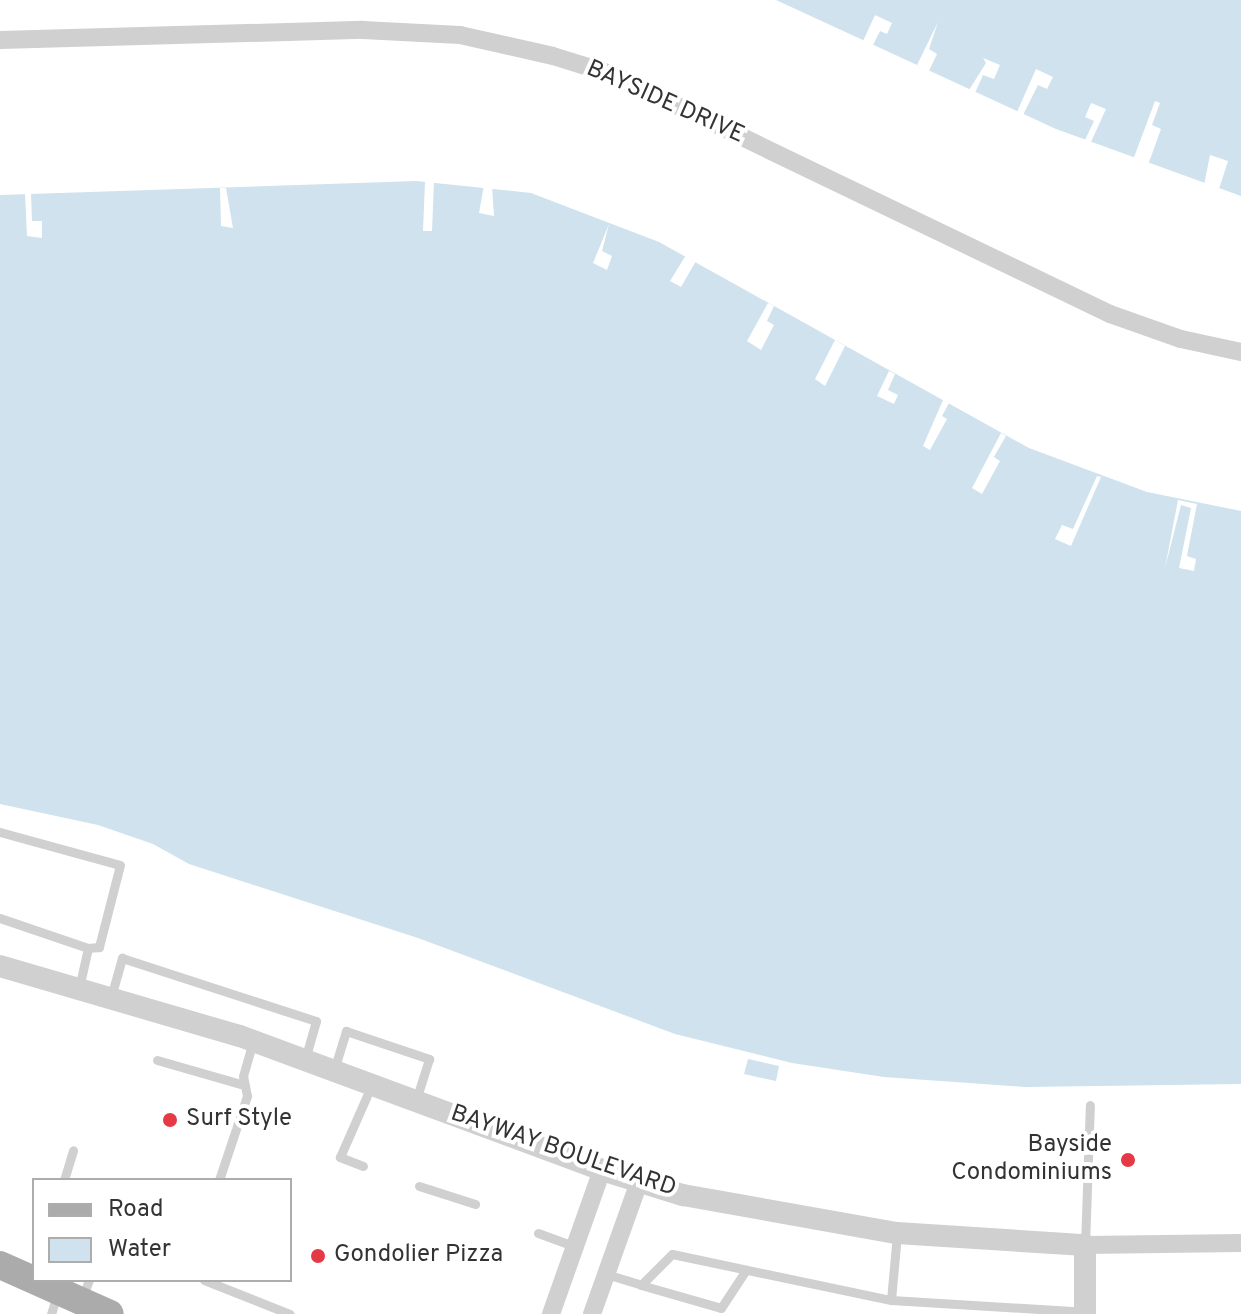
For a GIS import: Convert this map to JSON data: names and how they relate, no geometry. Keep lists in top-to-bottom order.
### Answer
{
  "streets": {
    "street": ["BAYSIDE DRIVE", "BAYWAY BOULEVARD"]
  },
  "places": ["Surf Style", "Bayside Condominiums", "Gondolier Pizza"],
  "legend": ["Road", "Water"]
}
